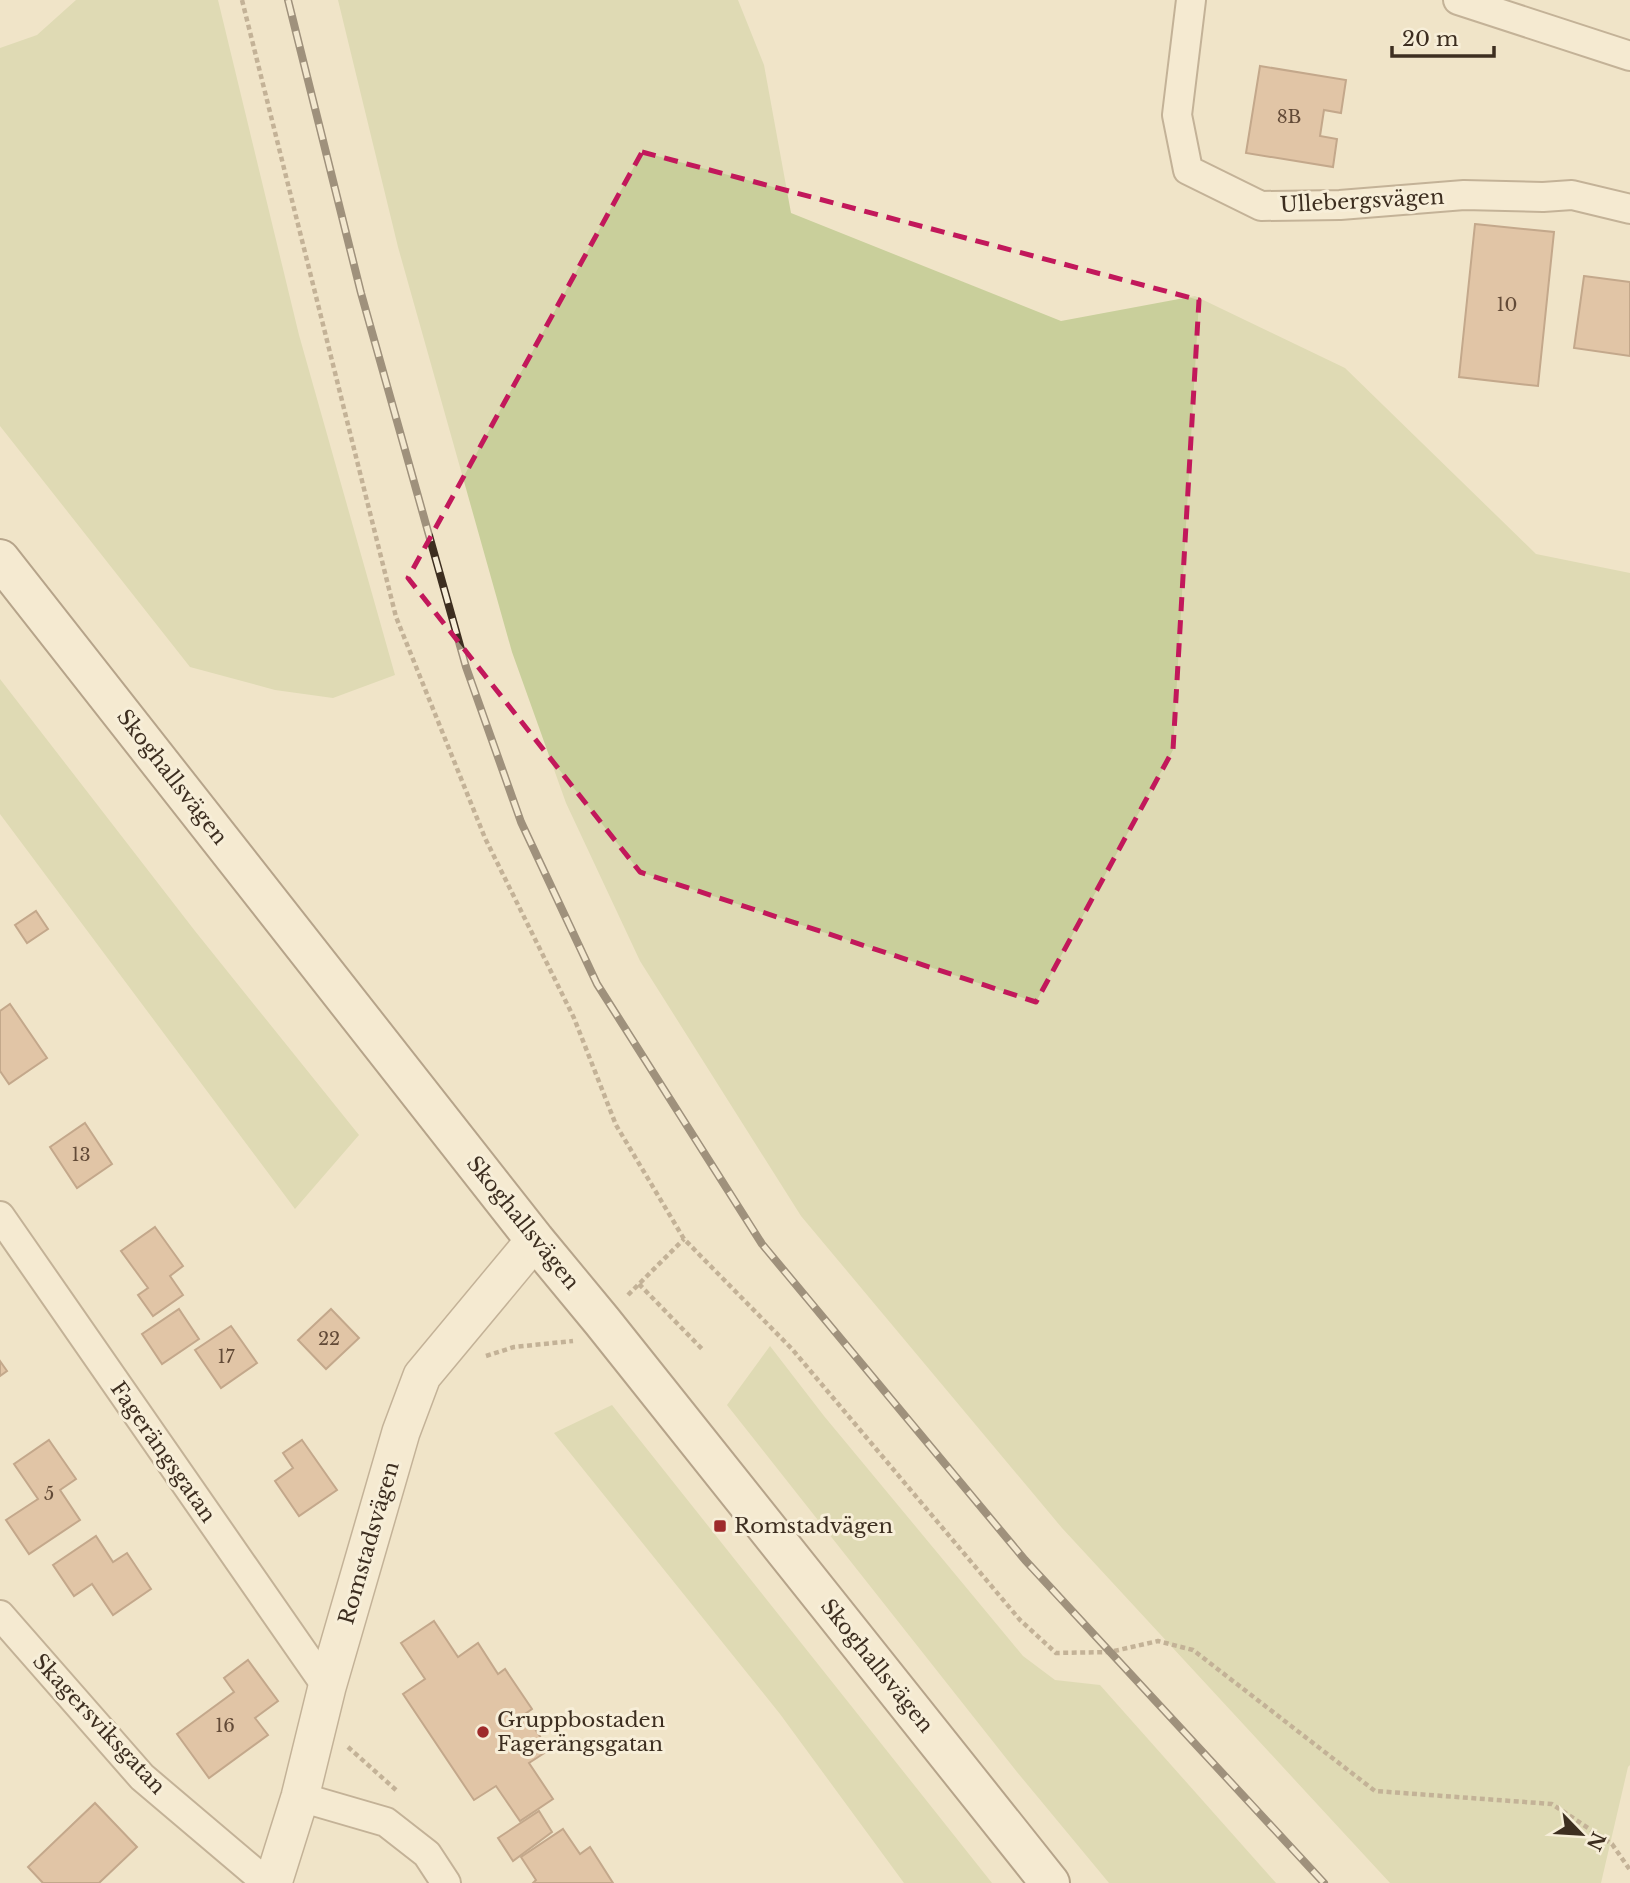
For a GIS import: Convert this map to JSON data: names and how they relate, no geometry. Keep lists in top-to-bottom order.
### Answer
{
  "streets": {
    "main road": ["Skoghallsvägen"],
    "street": [
      "Ullebergsvägen",
      "Fagerängsgatan",
      "Romstadsvägen",
      "Skagersviksgatan"
    ]
  },
  "crossings": [
    ["Skoghallsvägen", "Romstadsvägen"],
    ["Fagerängsgatan", "Romstadsvägen"]
  ],
  "places": {
    "transit": ["Romstadvägen"],
    "other": ["Gruppbostaden Fagerängsgatan"]
  },
  "house_numbers": [
    "8B",
    "10",
    "13",
    "22",
    "17",
    "5",
    "16"
  ],
  "scale_bar": "20 m",
  "north": "bottom right"
}
